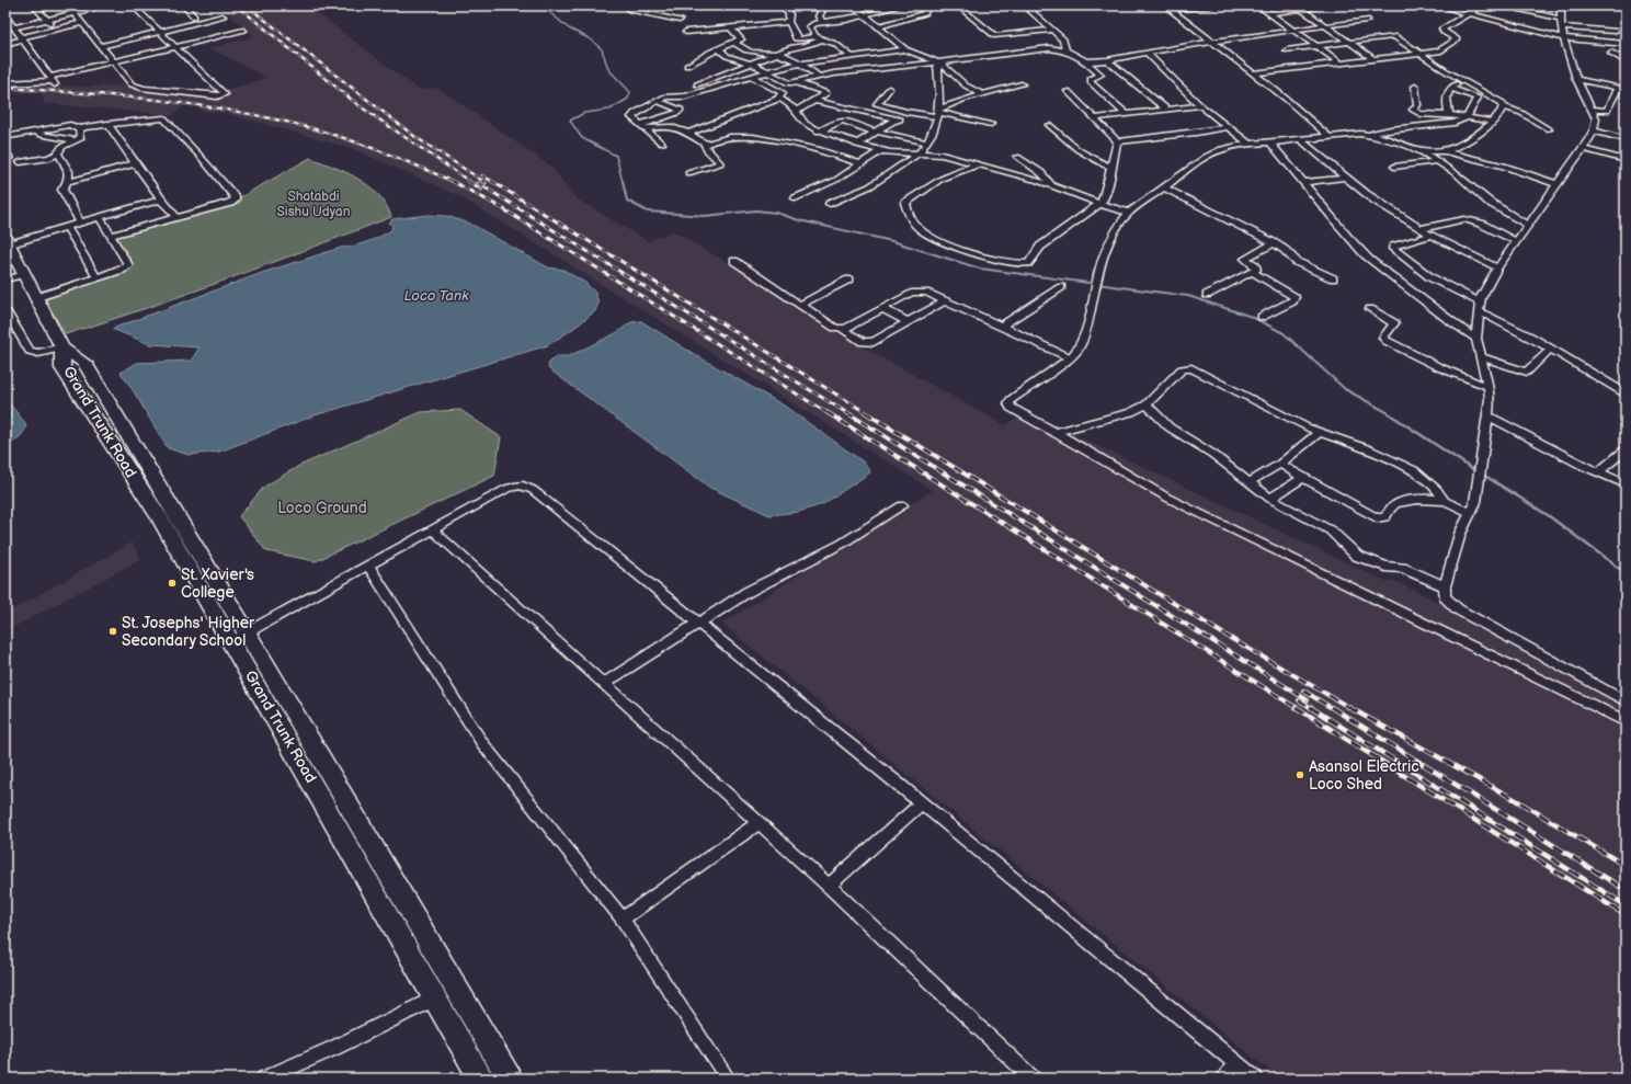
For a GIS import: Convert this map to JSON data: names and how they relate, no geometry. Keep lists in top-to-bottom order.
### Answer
{
  "streets": {
    "main road": ["Grand Trunk Road"]
  },
  "water": ["Loco Tank"],
  "parks": ["Shatabdi Sishu Udyan", "Loco Ground"],
  "places": ["St. Xavier's College", "St. Josephs' Higher Secondary School", "Asansol Electric Loco Shed"]
}
